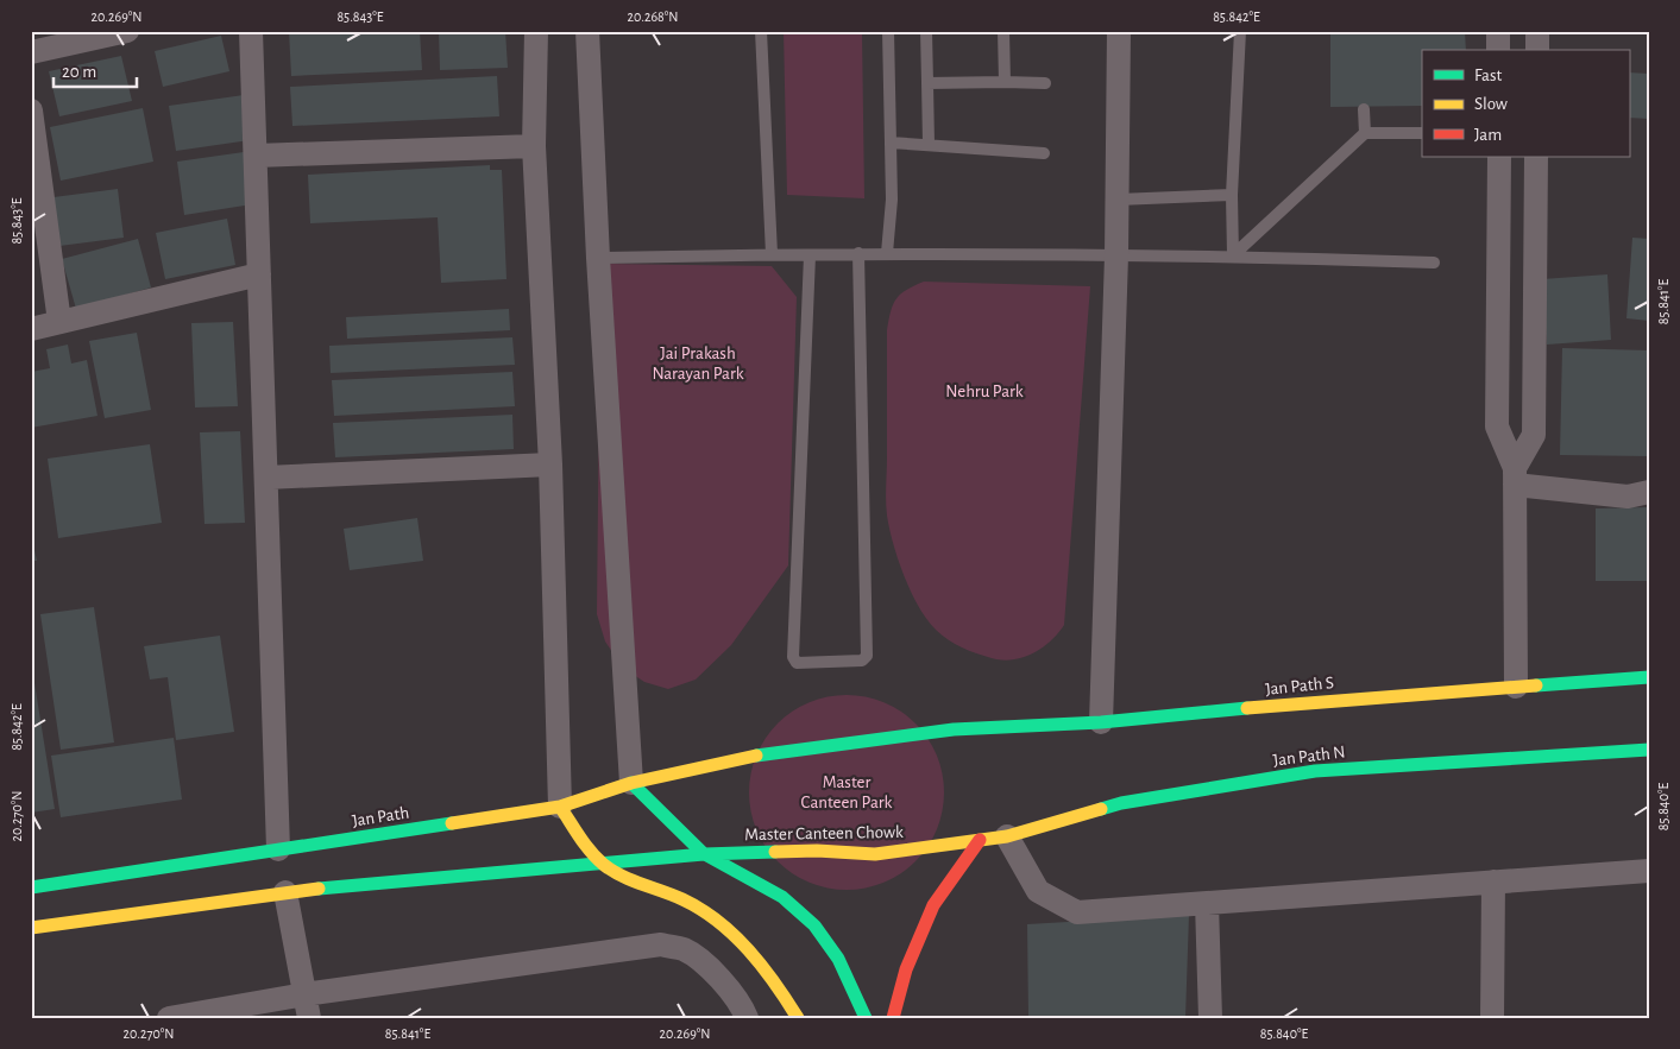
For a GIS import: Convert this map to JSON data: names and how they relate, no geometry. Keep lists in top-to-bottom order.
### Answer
{
  "streets": {
    "main road": [
      "Jan Path S",
      "Jan Path N",
      "Jan Path",
      "Master Canteen Chowk"
    ]
  },
  "crossings": [
    ["Jan Path S", "Jan Path"],
    ["Jan Path N", "Master Canteen Chowk"]
  ],
  "parks": ["Jai Prakash Narayan Park", "Nehru Park", "Master Canteen Park"],
  "legend": ["Fast", "Slow", "Jam"],
  "scale_bar": "20 m",
  "coordinates": [
    "20.269°N",
    "85.843°E",
    "20.268°N",
    "85.842°E",
    "85.841°E",
    "85.840°E",
    "20.270°N"
  ]
}
